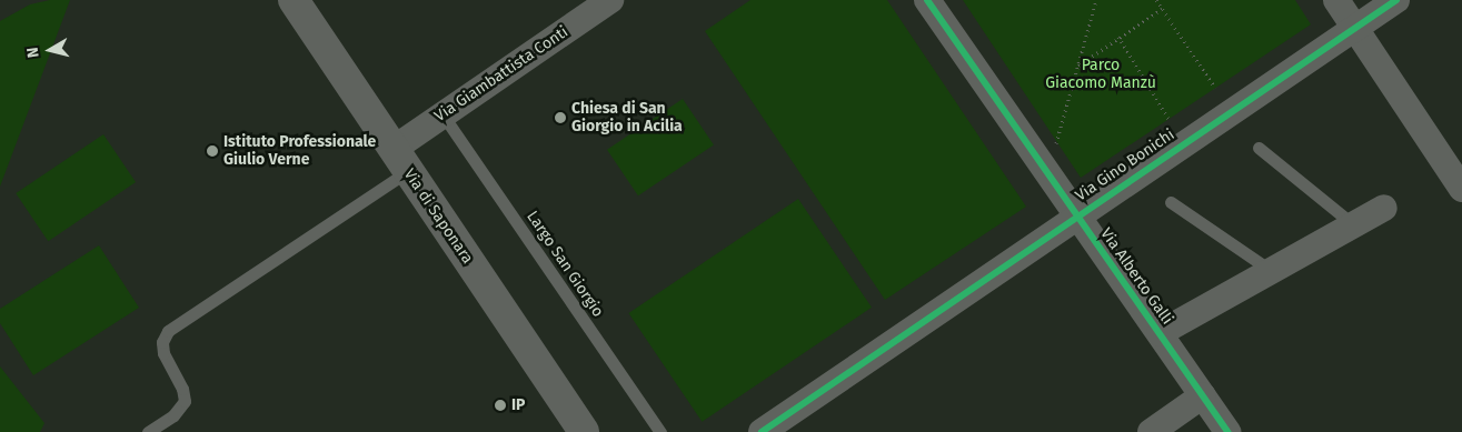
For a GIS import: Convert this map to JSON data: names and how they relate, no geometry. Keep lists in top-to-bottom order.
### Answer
{
  "streets": {
    "street": [
      "Via Giambattista Conti",
      "Via Gino Bonichi",
      "Via di Saponara",
      "Via Alberto Galli"
    ],
    "lane": ["Largo San Giorgio"]
  },
  "crossings": [
    ["Via Giambattista Conti", "Via di Saponara"],
    ["Via Giambattista Conti", "Largo San Giorgio"],
    ["Via Gino Bonichi", "Via Alberto Galli"]
  ],
  "parks": ["Parco Giacomo Manzù"],
  "places": ["Chiesa di San Giorgio in Acilia", "Istituto Professionale Giulio Verne", "IP"],
  "north": "left"
}
